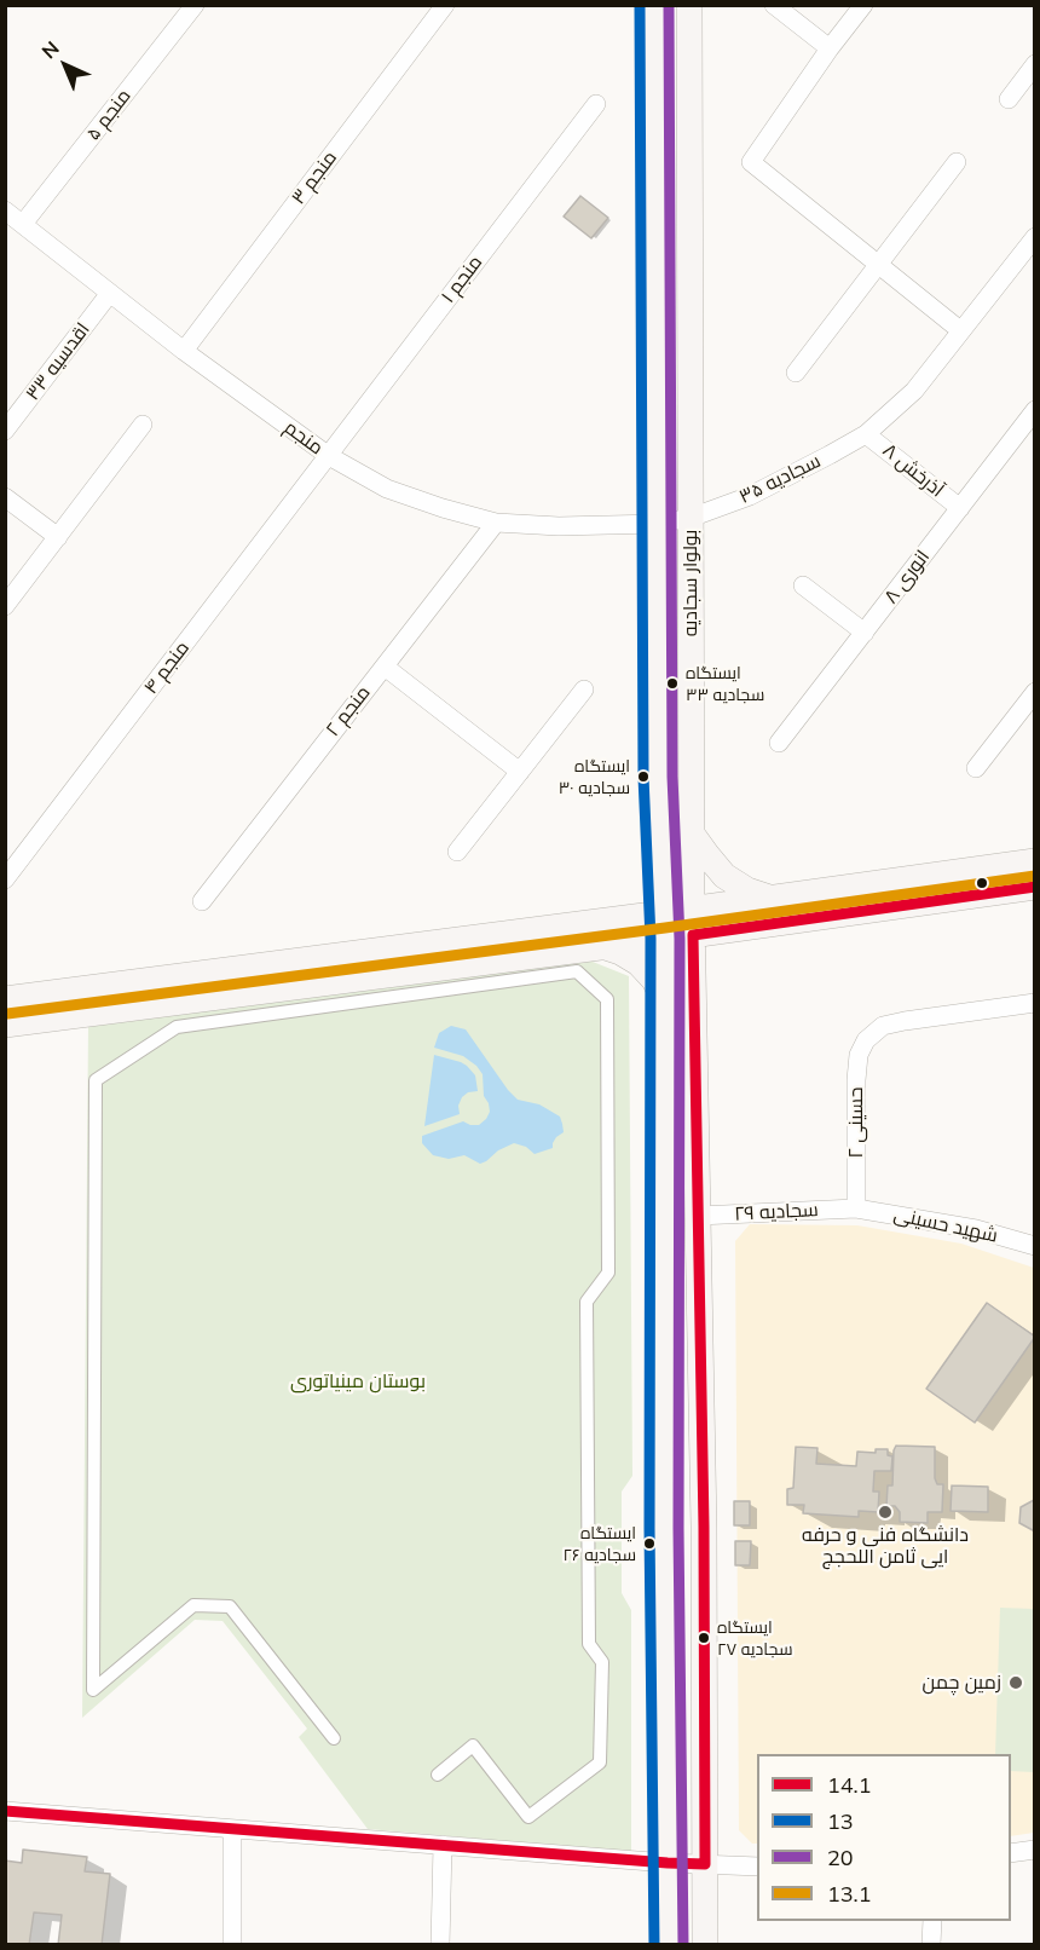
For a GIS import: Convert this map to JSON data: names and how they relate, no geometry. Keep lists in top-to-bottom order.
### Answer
{
  "streets": {
    "main road": ["بولوار سجادیه"],
    "street": [
      "منجم ۵",
      "منجم ۳",
      "منجم ۱",
      "اقدسیه ۳۳",
      "منجم",
      "آذرخش ۸",
      "سجادیه ۳۵",
      "انوری ۸",
      "منجم ۴",
      "منجم ۲",
      "حسینی ۲",
      "سجادیه ۲۹",
      "شهید حسینی"
    ]
  },
  "crossings": [
    ["منجم ۵", "منجم"],
    ["منجم ۳", "منجم"],
    ["منجم ۱", "منجم"],
    ["منجم ۱", "منجم ۴"],
    ["اقدسیه ۳۳", "منجم"],
    ["منجم", "سجادیه ۳۵"],
    ["منجم", "بولوار سجادیه"],
    ["منجم", "منجم ۴"],
    ["منجم", "منجم ۲"],
    ["آذرخش ۸", "سجادیه ۳۵"],
    ["آذرخش ۸", "انوری ۸"],
    ["سجادیه ۳۵", "بولوار سجادیه"],
    ["بولوار سجادیه", "سجادیه ۲۹"],
    ["حسینی ۲", "سجادیه ۲۹"],
    ["حسینی ۲", "شهید حسینی"],
    ["سجادیه ۲۹", "شهید حسینی"]
  ],
  "parks": ["بوستان مینیاتوری"],
  "places": [
    "ایستگاه سجادیه ۳۳",
    "ایستگاه سجادیه ۳۰",
    "دانشگاه فنی و حرفه ایی ثامن اللحجج",
    "ایستگاه سجادیه ۲۶",
    "ایستگاه سجادیه ۲۷",
    "زمین چمن"
  ],
  "lines": [
    "transit line 13",
    "transit line 20",
    "transit line 13.1",
    "transit line 14.1"
  ],
  "legend": [
    "14.1",
    "13",
    "20",
    "13.1"
  ],
  "north": "top left"
}
